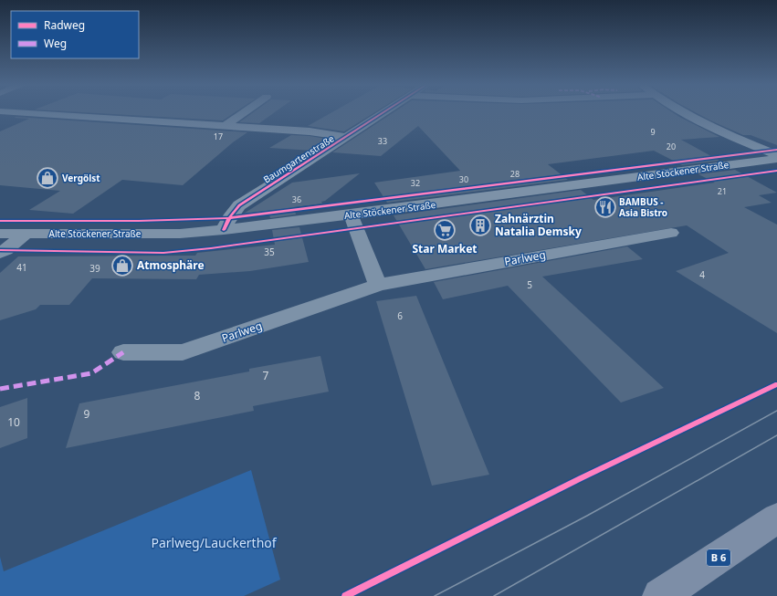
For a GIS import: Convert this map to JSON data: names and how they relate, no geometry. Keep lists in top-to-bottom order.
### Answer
{
  "streets": {
    "main road": ["B 6"],
    "street": ["Baumgartenstraße", "Alte Stöckener Straße", "Parlweg"]
  },
  "crossings": [
    ["Baumgartenstraße", "Alte Stöckener Straße"]
  ],
  "parks": ["Parlweg/Lauckerthof"],
  "places": {
    "shop": ["Vergölst", "Atmosphäre"],
    "restaurant": ["BAMBUS - Asia Bistro"],
    "building": ["Zahnärztin Natalia Demsky"],
    "supermarket": ["Star Market"]
  },
  "house_numbers": [
    "9",
    "17",
    "33",
    "20",
    "28",
    "30",
    "32",
    "21",
    "36",
    "35",
    "41",
    "39",
    "4",
    "5",
    "6",
    "7",
    "8",
    "9",
    "10"
  ],
  "legend": ["Radweg", "Weg"]
}
